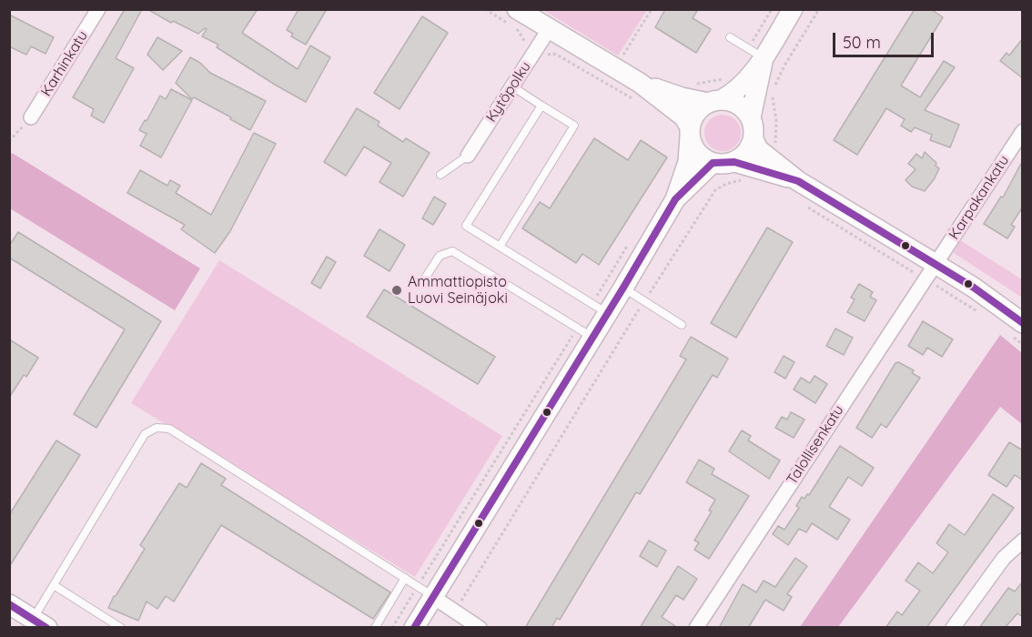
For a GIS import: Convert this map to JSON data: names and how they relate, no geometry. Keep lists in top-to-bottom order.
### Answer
{
  "streets": {
    "street": [
      "Karhinkatu",
      "Kytöpolku",
      "Karpakankatu",
      "Talollisenkatu"
    ]
  },
  "crossings": [
    ["Karpakankatu", "Talollisenkatu"]
  ],
  "places": ["Ammattiopisto Luovi Seinäjoki"],
  "scale_bar": "50 m"
}
